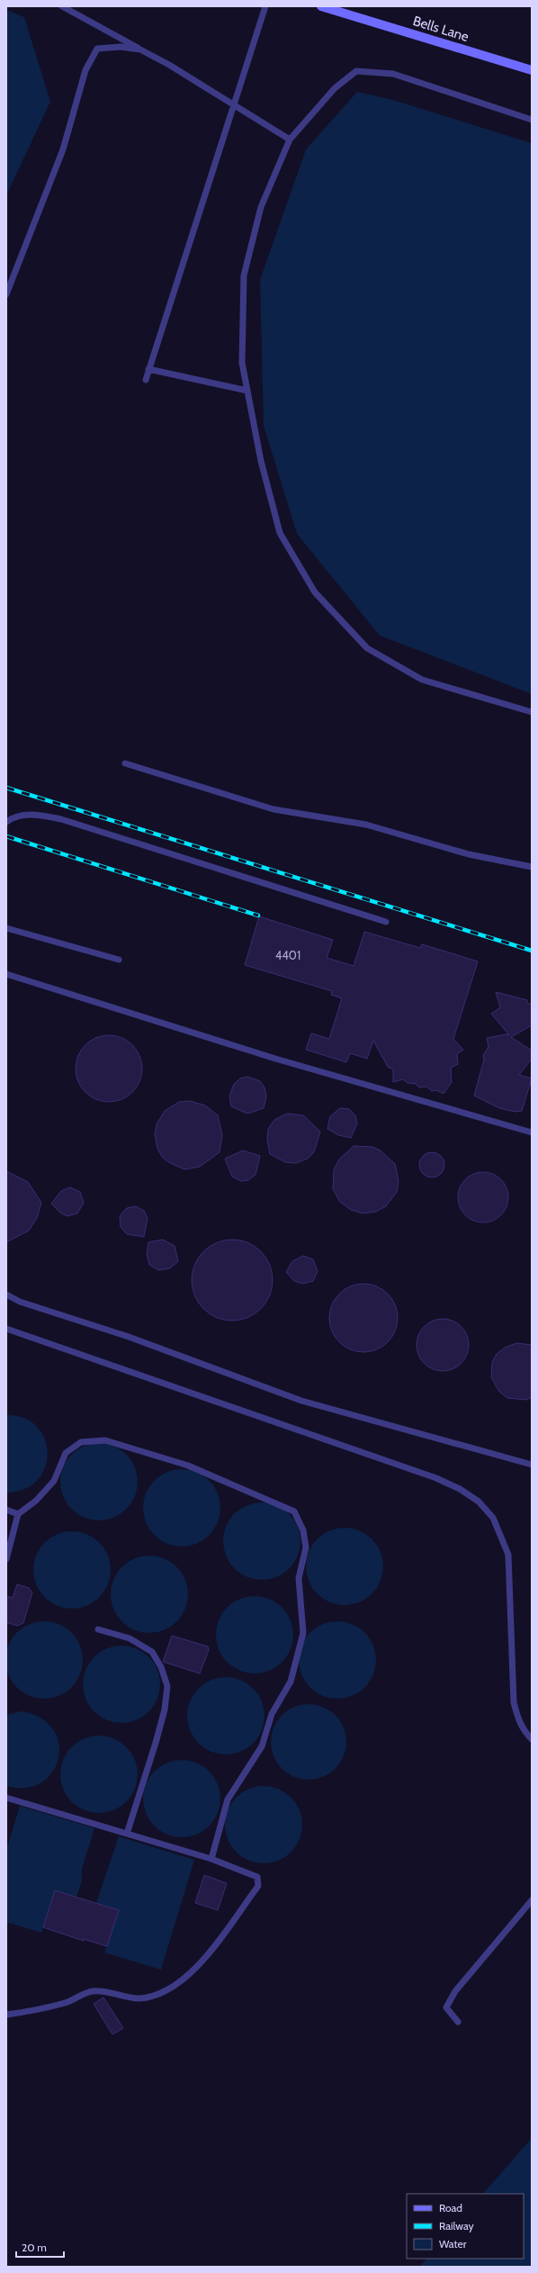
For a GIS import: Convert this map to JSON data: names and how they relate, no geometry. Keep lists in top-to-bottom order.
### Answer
{
  "streets": {
    "street": ["Bells Lane"]
  },
  "house_numbers": ["4401"],
  "legend": ["Road", "Railway", "Water"],
  "scale_bar": "20 m"
}
